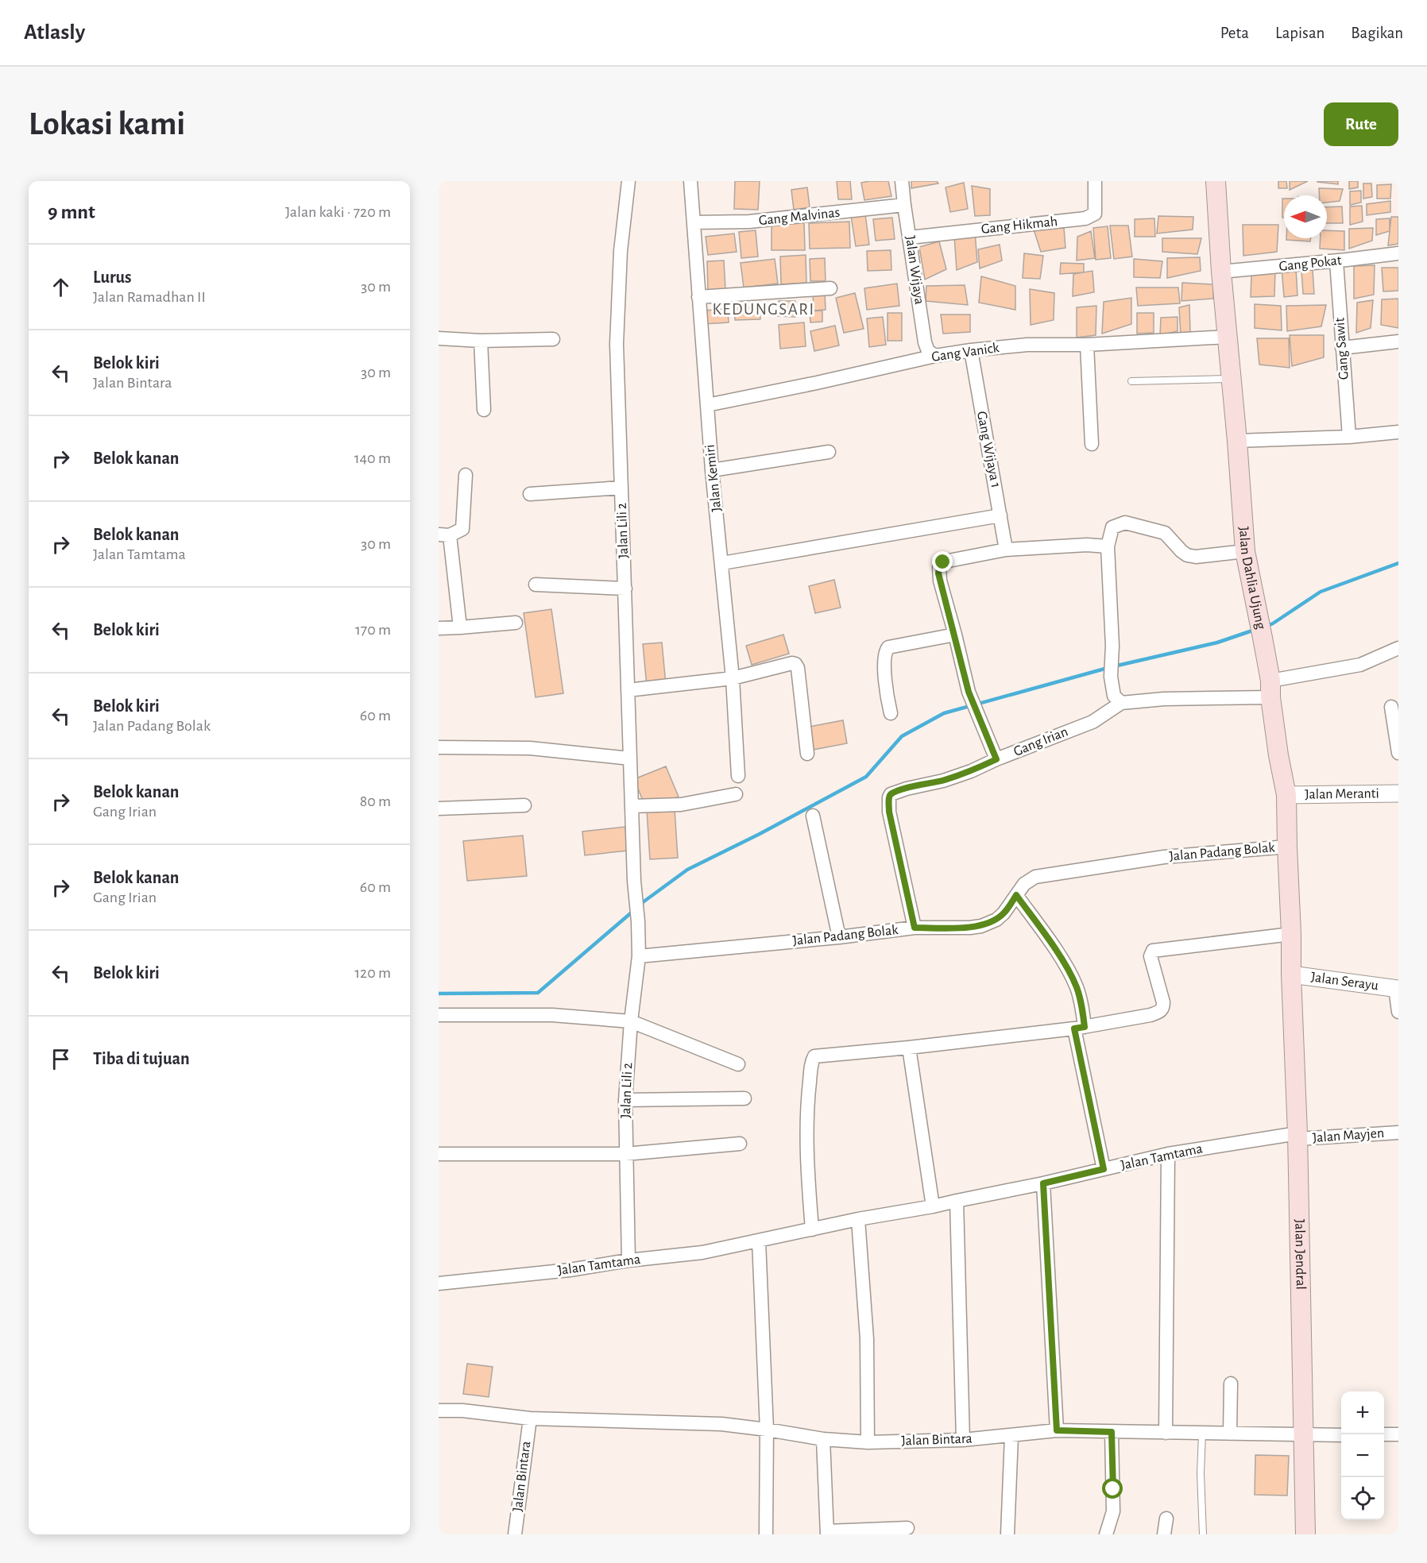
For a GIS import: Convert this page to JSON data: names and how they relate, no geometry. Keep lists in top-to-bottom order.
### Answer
{
  "streets": {
    "main road": ["Jalan Dahlia Ujung", "Jalan Jendral"],
    "street": [
      "Gang Malvinas",
      "Gang Hikmah",
      "Gang Pokat",
      "Jalan Wijaya",
      "Gang Sawit",
      "Gang Vanick",
      "Gang Wijaya 1",
      "Jalan Kemiri",
      "Jalan Lili 2",
      "Gang Irian",
      "Jalan Meranti",
      "Jalan Padang Bolak",
      "Jalan Serayu",
      "Jalan Mayjen",
      "Jalan Tamtama",
      "Jalan Bintara"
    ]
  },
  "crossings": [
    ["Gang Malvinas", "Jalan Wijaya"],
    ["Gang Malvinas", "Jalan Kemiri"],
    ["Gang Hikmah", "Jalan Wijaya"],
    ["Gang Pokat", "Gang Sawit"],
    ["Gang Pokat", "Jalan Dahlia Ujung"],
    ["Jalan Wijaya", "Gang Vanick"],
    ["Gang Vanick", "Gang Wijaya 1"],
    ["Gang Vanick", "Jalan Kemiri"],
    ["Gang Vanick", "Jalan Dahlia Ujung"],
    ["Jalan Lili 2", "Jalan Padang Bolak"],
    ["Jalan Lili 2", "Jalan Tamtama"],
    ["Jalan Dahlia Ujung", "Gang Irian"],
    ["Jalan Dahlia Ujung", "Jalan Meranti"],
    ["Jalan Dahlia Ujung", "Jalan Padang Bolak"],
    ["Jalan Dahlia Ujung", "Jalan Serayu"],
    ["Jalan Dahlia Ujung", "Jalan Jendral"],
    ["Gang Irian", "Jalan Padang Bolak"],
    ["Jalan Serayu", "Jalan Jendral"],
    ["Jalan Mayjen", "Jalan Tamtama"],
    ["Jalan Mayjen", "Jalan Jendral"],
    ["Jalan Tamtama", "Jalan Jendral"],
    ["Jalan Jendral", "Jalan Bintara"]
  ],
  "districts": ["KEDUNGSARI"],
  "north": "left",
  "page": {
    "header": "Atlasly",
    "nav": ["Peta", "Lapisan", "Bagikan"],
    "buttons": "Rute",
    "title": "Lokasi kami",
    "heading": ["9 mnt", "Jalan kaki · 720 m"],
    "list": [
      ["Lurus", "Jalan Ramadhan II", "30 m"],
      ["Belok kiri", "Jalan Bintara", "30 m"],
      ["Belok kanan", "140 m"],
      ["Belok kanan", "Jalan Tamtama", "30 m"],
      ["Belok kiri", "170 m"],
      ["Belok kiri", "Jalan Padang Bolak", "60 m"],
      ["Belok kanan", "Gang Irian", "80 m"],
      ["Belok kanan", "Gang Irian", "60 m"],
      ["Belok kiri", "120 m"],
      "Tiba di tujuan"
    ],
    "map_buttons": ["+", "−"]
  }
}
